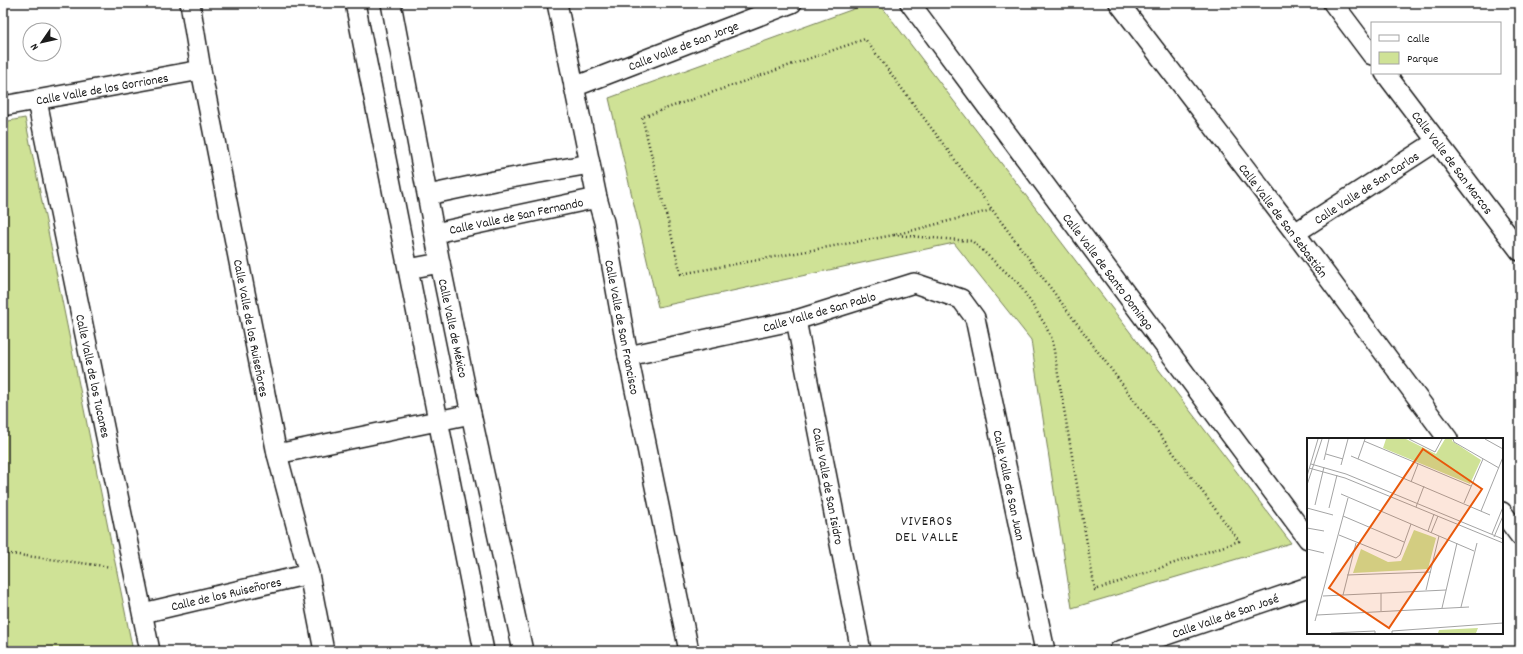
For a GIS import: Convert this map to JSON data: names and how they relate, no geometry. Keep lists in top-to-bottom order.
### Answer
{
  "streets": {
    "street": [
      "Calle Valle de San Jorge",
      "Calle Valle de los Gorriones",
      "Calle Valle de San Marcos",
      "Calle Valle de San Carlos",
      "Calle Valle de San Fernando",
      "Calle Valle de San Sebastián",
      "Calle Valle de Santo Domingo",
      "Calle Valle de San Pablo",
      "Calle Valle de San Francisco",
      "Calle Valle de los Ruiseñores",
      "Calle Valle de México",
      "Calle Valle de los Tucanes",
      "Calle Valle de San Juan",
      "Calle Valle de San Isidro",
      "Calle de los Ruiseñores",
      "Calle Valle de San José"
    ]
  },
  "crossings": [
    ["Calle Valle de San Jorge", "Calle Valle de San Francisco"],
    ["Calle Valle de los Gorriones", "Calle Valle de los Ruiseñores"],
    ["Calle Valle de los Gorriones", "Calle Valle de los Tucanes"],
    ["Calle Valle de San Marcos", "Calle Valle de San Carlos"],
    ["Calle Valle de San Carlos", "Calle Valle de San Sebastián"],
    ["Calle Valle de San Fernando", "Calle Valle de San Francisco"],
    ["Calle Valle de San Fernando", "Calle Valle de México"],
    ["Calle Valle de San Pablo", "Calle Valle de San Francisco"],
    ["Calle Valle de San Pablo", "Calle Valle de San Juan"],
    ["Calle Valle de San Pablo", "Calle Valle de San Isidro"],
    ["Calle Valle de los Ruiseñores", "Calle de los Ruiseñores"],
    ["Calle Valle de los Tucanes", "Calle de los Ruiseñores"]
  ],
  "districts": ["VIVEROS DEL VALLE"],
  "legend": ["Calle", "Parque"],
  "north": "bottom left"
}
